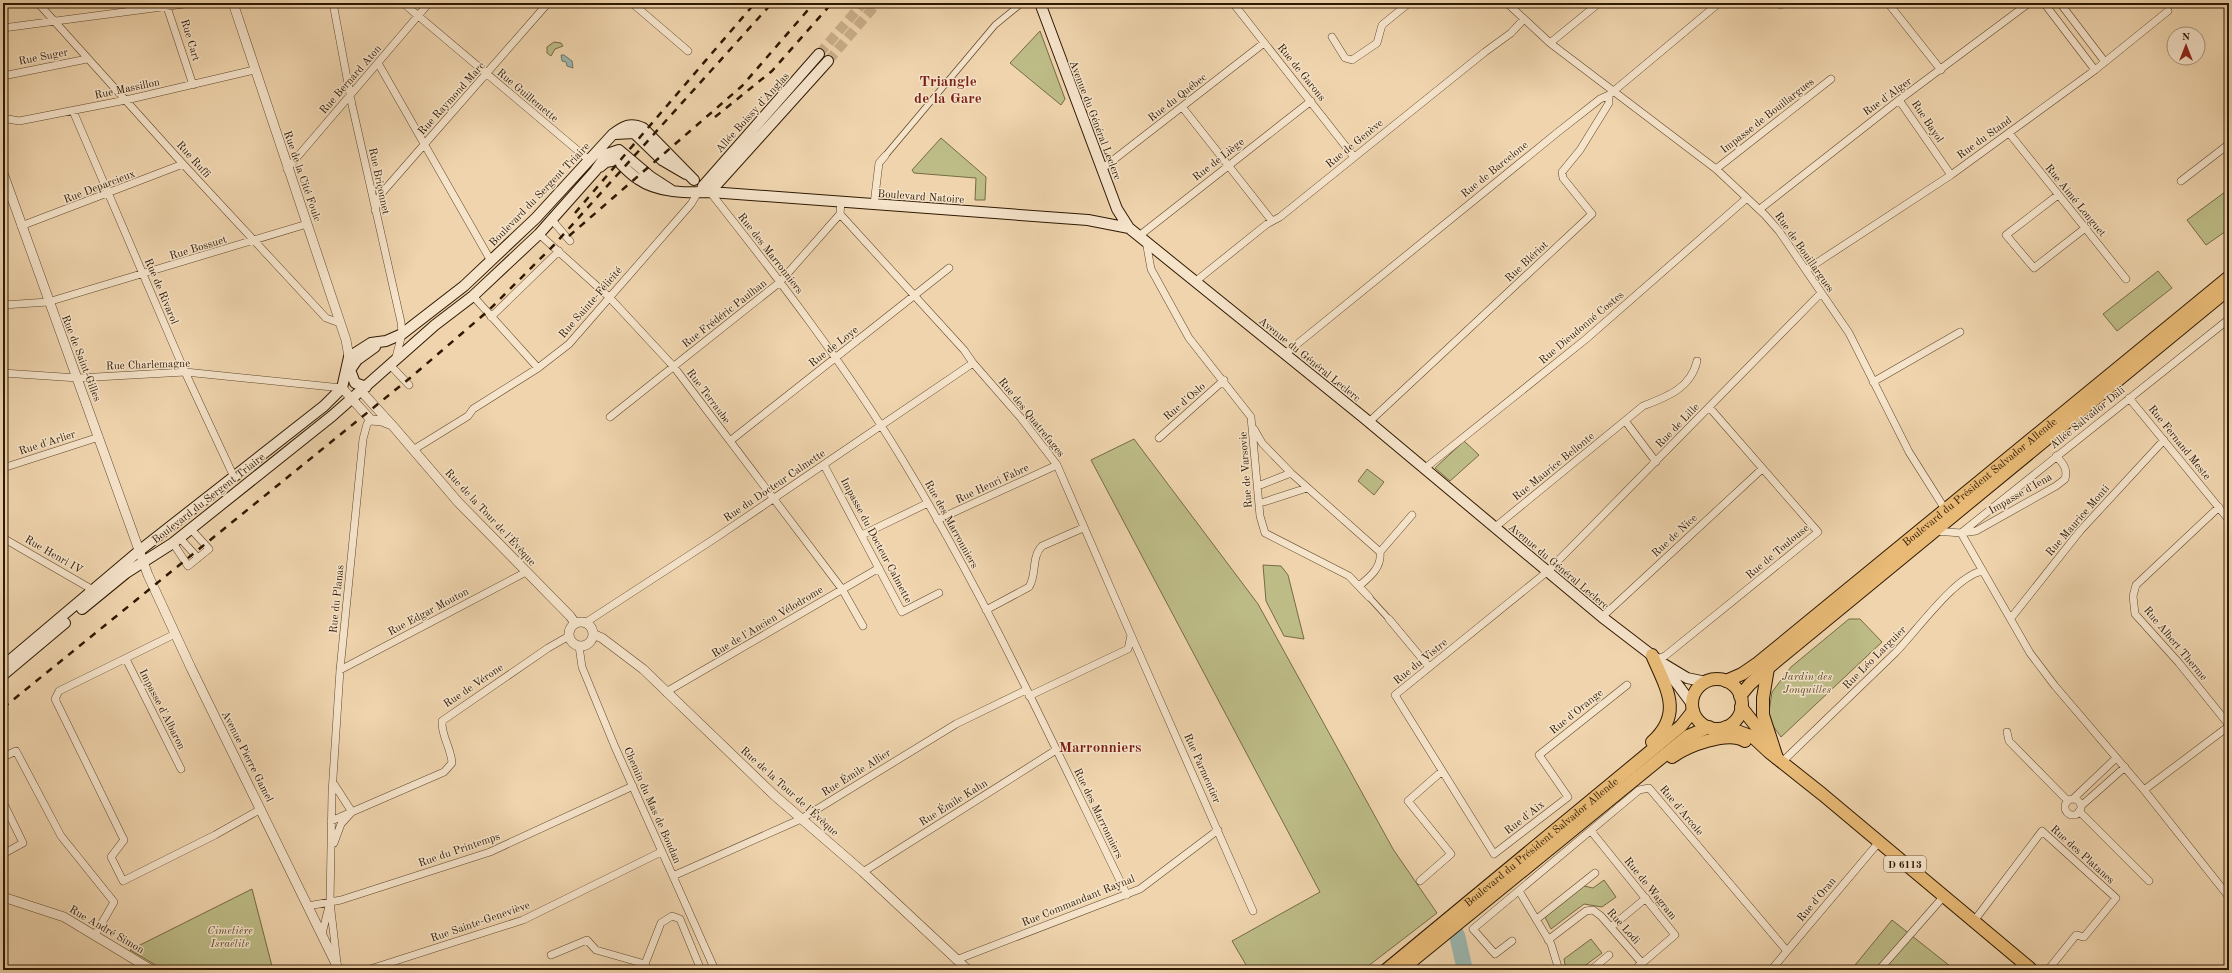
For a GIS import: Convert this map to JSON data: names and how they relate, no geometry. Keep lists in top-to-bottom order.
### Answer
{
  "streets": {
    "main road": [
      "Allée Boissy d'Anglas",
      "Avenue du Général Leclerc",
      "Boulevard du Sergent Triaire",
      "Boulevard Natoire",
      "Boulevard du Président Salvador Allende",
      "D 6113"
    ],
    "street": [
      "Rue Cart",
      "Rue Suger",
      "Rue de Garons",
      "Rue Bernard Aton",
      "Rue Massillon",
      "Rue Guillemette",
      "Rue d'Alger",
      "Rue du Québec",
      "Rue Raymond Marc",
      "Impasse de Bouillargues",
      "Rue Bayol",
      "Rue du Stand",
      "Rue de Genève",
      "Rue Ruffi",
      "Rue de Liège",
      "Rue de Barcelone",
      "Rue de la Cité Foulc",
      "Rue Briçonnet",
      "Rue Deparcieux",
      "Rue Aimé Longuet",
      "Rue Bossuet",
      "Rue de Bouillargues",
      "Rue des Marronniers",
      "Rue Blériot",
      "Rue de Rivarol",
      "Rue Sainte-Félicité",
      "Rue Frédéric Paulhan",
      "Rue Dieudonné Costes",
      "Rue de Loye",
      "Rue de Saint-Gilles",
      "Rue Charlemagne",
      "Rue Terraube",
      "Rue d'Oslo",
      "Rue des Quatrefages",
      "Allée Salvador Dali",
      "Rue de Lille",
      "Rue d'Arlier",
      "Rue Fernand Meste",
      "Rue Maurice Bellonte",
      "Rue de Varsovie",
      "Rue Henri Fabre",
      "Rue du Docteur Calmette",
      "Impasse d'Iena",
      "Rue de la Tour de l'Évêque",
      "Rue Maurice Monti",
      "Rue de Nice",
      "Impasse du Docteur Calmette",
      "Rue de Toulouse",
      "Rue Henri IV",
      "Rue du Planas",
      "Rue Edgar Mouton",
      "Rue de l'Ancien Vélodrome",
      "Rue Albert Therme",
      "Rue Léo Larguier",
      "Rue du Vistre",
      "Rue de Vérone",
      "Impasse d'Albaron",
      "Rue d'Orange",
      "Avenue Pierre Gamel",
      "Rue Parmentier",
      "Rue Émile Allier",
      "Rue Émile Kahn",
      "Chemin du Mas de Boudan",
      "Rue d'Arcole",
      "Rue d'Aix",
      "Rue du Printemps",
      "Rue des Platanes",
      "Rue de Wagram",
      "Rue d'Oran",
      "Rue Commandant Raynal",
      "Rue Sainte-Geneviève",
      "Rue Lodi",
      "Rue André Simon"
    ]
  },
  "crossings": [
    ["Rue Cart", "Rue Massillon"],
    ["Rue Suger", "Rue Ruffi"],
    ["Rue de Garons", "Rue du Québec"],
    ["Rue de Garons", "Rue de Genève"],
    ["Rue de Garons", "Rue de Liège"],
    ["Rue Bernard Aton", "Rue Guillemette"],
    ["Rue Bernard Aton", "Rue de la Cité Foulc"],
    ["Rue Bernard Aton", "Rue Briçonnet"],
    ["Rue Massillon", "Rue Ruffi"],
    ["Rue Massillon", "Rue de la Cité Foulc"],
    ["Rue Massillon", "Rue de Rivarol"],
    ["Rue Guillemette", "Rue Raymond Marc"],
    ["Rue Guillemette", "Boulevard du Sergent Triaire"],
    ["Rue d'Alger", "Rue Bayol"],
    ["Rue d'Alger", "Rue de Bouillargues"],
    ["Rue du Québec", "Avenue du Général Leclerc"],
    ["Rue Raymond Marc", "Rue Briçonnet"],
    ["Allée Boissy d'Anglas", "Boulevard Natoire"],
    ["Allée Boissy d'Anglas", "Rue des Marronniers"],
    ["Allée Boissy d'Anglas", "Rue Sainte-Félicité"],
    ["Impasse de Bouillargues", "Rue de Bouillargues"],
    ["Avenue du Général Leclerc", "Rue de Genève"],
    ["Avenue du Général Leclerc", "Rue de Liège"],
    ["Avenue du Général Leclerc", "Rue de Barcelone"],
    ["Avenue du Général Leclerc", "Boulevard Natoire"],
    ["Avenue du Général Leclerc", "Rue Blériot"],
    ["Avenue du Général Leclerc", "Rue Dieudonné Costes"],
    ["Avenue du Général Leclerc", "Rue de Lille"],
    ["Avenue du Général Leclerc", "Rue Maurice Bellonte"],
    ["Avenue du Général Leclerc", "Rue de Varsovie"],
    ["Avenue du Général Leclerc", "Boulevard du Président Salvador Allende"],
    ["Avenue du Général Leclerc", "Rue de Nice"],
    ["Avenue du Général Leclerc", "Rue de Toulouse"],
    ["Avenue du Général Leclerc", "Rue du Vistre"],
    ["Avenue du Général Leclerc", "D 6113"],
    ["Rue Bayol", "Rue du Stand"],
    ["Rue du Stand", "Rue Aimé Longuet"],
    ["Rue du Stand", "Rue de Bouillargues"],
    ["Rue de Genève", "Rue de Bouillargues"],
    ["Rue Ruffi", "Rue de la Cité Foulc"],
    ["Rue Ruffi", "Rue Deparcieux"],
    ["Rue Ruffi", "Rue Bossuet"],
    ["Rue de Liège", "Rue de Varsovie"],
    ["Rue de Barcelone", "Rue de Bouillargues"],
    ["Rue de Barcelone", "Rue Blériot"],
    ["Rue de la Cité Foulc", "Boulevard du Sergent Triaire"],
    ["Rue de la Cité Foulc", "Rue Bossuet"],
    ["Rue Briçonnet", "Boulevard du Sergent Triaire"],
    ["Rue Deparcieux", "Rue de Rivarol"],
    ["Rue Deparcieux", "Rue de Saint-Gilles"],
    ["Boulevard du Sergent Triaire", "Boulevard Natoire"],
    ["Boulevard du Sergent Triaire", "Rue de Rivarol"],
    ["Boulevard du Sergent Triaire", "Rue de Saint-Gilles"],
    ["Boulevard du Sergent Triaire", "Rue Charlemagne"],
    ["Boulevard du Sergent Triaire", "Rue Terraube"],
    ["Boulevard du Sergent Triaire", "Rue de la Tour de l'Évêque"],
    ["Boulevard du Sergent Triaire", "Rue Henri IV"],
    ["Boulevard du Sergent Triaire", "Avenue Pierre Gamel"],
    ["Boulevard Natoire", "Rue des Marronniers"],
    ["Boulevard Natoire", "Rue Sainte-Félicité"],
    ["Rue Bossuet", "Rue de Rivarol"],
    ["Rue Bossuet", "Rue de Saint-Gilles"],
    ["Rue de Bouillargues", "Rue Blériot"],
    ["Rue de Bouillargues", "Rue Dieudonné Costes"],
    ["Rue de Bouillargues", "Rue de Lille"],
    ["Rue de Bouillargues", "Boulevard du Président Salvador Allende"],
    ["Rue des Marronniers", "Rue Sainte-Félicité"],
    ["Rue des Marronniers", "Rue Frédéric Paulhan"],
    ["Rue des Marronniers", "Rue de Loye"],
    ["Rue des Marronniers", "Rue Henri Fabre"],
    ["Rue des Marronniers", "Rue du Docteur Calmette"],
    ["Rue des Marronniers", "Rue Émile Allier"],
    ["Rue des Marronniers", "Rue Émile Kahn"],
    ["Rue des Marronniers", "Rue Commandant Raynal"],
    ["Rue de Rivarol", "Rue Charlemagne"],
    ["Rue Sainte-Félicité", "Rue Terraube"],
    ["Rue Sainte-Félicité", "Rue de la Tour de l'Évêque"],
    ["Rue Frédéric Paulhan", "Rue Terraube"],
    ["Rue Frédéric Paulhan", "Rue des Quatrefages"],
    ["Rue de Loye", "Rue Terraube"],
    ["Rue de Loye", "Rue des Quatrefages"],
    ["Rue de Saint-Gilles", "Rue Charlemagne"],
    ["Rue de Saint-Gilles", "Rue d'Arlier"],
    ["Rue de Saint-Gilles", "Avenue Pierre Gamel"],
    ["Rue Terraube", "Rue du Docteur Calmette"],
    ["Rue Terraube", "Rue de l'Ancien Vélodrome"],
    ["Rue d'Oslo", "Rue de Varsovie"],
    ["Rue des Quatrefages", "Rue Henri Fabre"],
    ["Rue des Quatrefages", "Rue du Docteur Calmette"],
    ["Rue des Quatrefages", "Rue Parmentier"],
    ["Allée Salvador Dali", "Rue Fernand Meste"],
    ["Allée Salvador Dali", "Impasse d'Iena"],
    ["Rue de Lille", "Rue de Toulouse"],
    ["Rue de Lille", "Rue du Vistre"],
    ["Rue Fernand Meste", "Rue Maurice Monti"],
    ["Rue Fernand Meste", "Rue Albert Therme"],
    ["Boulevard du Président Salvador Allende", "D 6113"],
    ["Rue du Docteur Calmette", "Rue de la Tour de l'Évêque"],
    ["Rue du Docteur Calmette", "Impasse du Docteur Calmette"],
    ["Rue du Docteur Calmette", "Rue de Vérone"],
    ["Rue du Docteur Calmette", "Chemin du Mas de Boudan"],
    ["Rue de la Tour de l'Évêque", "Rue Edgar Mouton"],
    ["Rue de la Tour de l'Évêque", "Rue de l'Ancien Vélodrome"],
    ["Rue de la Tour de l'Évêque", "Rue de Vérone"],
    ["Rue de la Tour de l'Évêque", "Rue Émile Allier"],
    ["Rue de la Tour de l'Évêque", "Rue Émile Kahn"],
    ["Rue de la Tour de l'Évêque", "Chemin du Mas de Boudan"],
    ["Rue de la Tour de l'Évêque", "Rue Commandant Raynal"],
    ["Rue de Nice", "Rue de Toulouse"],
    ["Impasse du Docteur Calmette", "Rue de l'Ancien Vélodrome"],
    ["Rue du Planas", "Rue Edgar Mouton"],
    ["Rue du Planas", "Rue de Vérone"],
    ["Rue du Planas", "Avenue Pierre Gamel"],
    ["Rue du Planas", "Rue du Printemps"],
    ["Rue Léo Larguier", "D 6113"],
    ["Rue du Vistre", "Rue d'Aix"],
    ["Rue de Vérone", "Chemin du Mas de Boudan"],
    ["Rue d'Orange", "Rue d'Aix"],
    ["Avenue Pierre Gamel", "Rue du Printemps"],
    ["Rue Parmentier", "Rue Commandant Raynal"],
    ["Rue Émile Allier", "Chemin du Mas de Boudan"],
    ["Chemin du Mas de Boudan", "Rue du Printemps"],
    ["Chemin du Mas de Boudan", "Rue Sainte-Geneviève"],
    ["Rue d'Arcole", "Rue de Wagram"],
    ["Rue d'Arcole", "Rue d'Oran"],
    ["Rue des Platanes", "D 6113"],
    ["D 6113", "Rue d'Oran"],
    ["Rue de Wagram", "Rue Lodi"]
  ],
  "districts": ["Triangle de la Gare", "Marronniers"],
  "parks": ["Jardin des Jonquilles", "Cimetière Israélite"],
  "north": "top"
}
